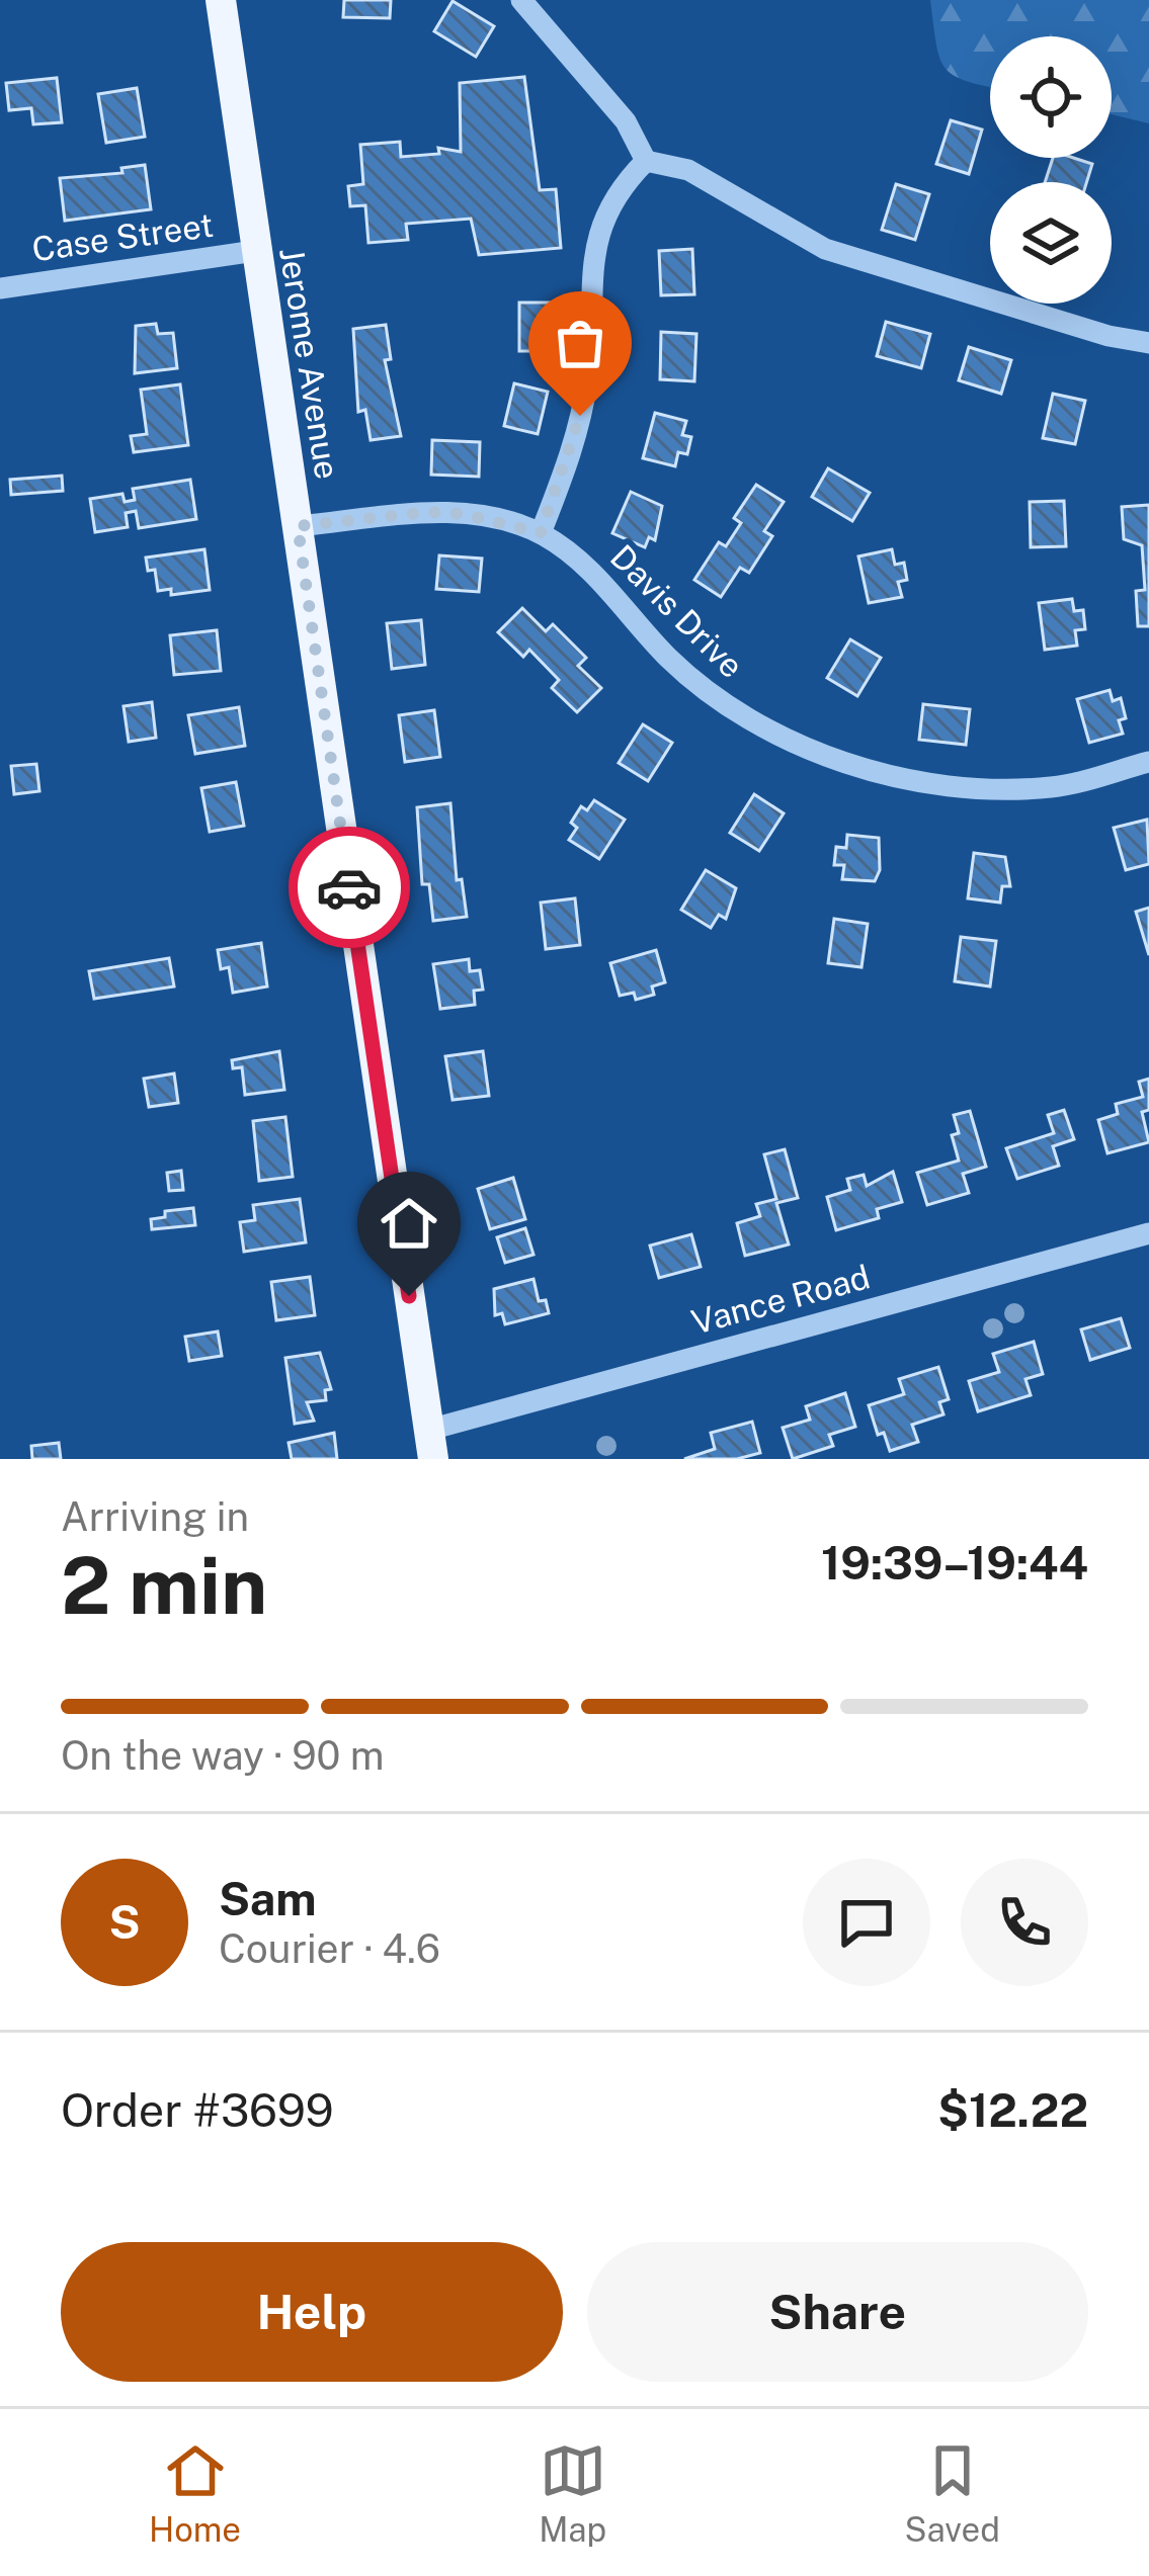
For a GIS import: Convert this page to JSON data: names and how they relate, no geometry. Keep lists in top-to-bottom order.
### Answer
{
  "streets": {
    "main road": ["Jerome Avenue"],
    "street": ["Case Street", "Davis Drive", "Vance Road"]
  },
  "crossings": [
    ["Case Street", "Jerome Avenue"],
    ["Jerome Avenue", "Davis Drive"],
    ["Jerome Avenue", "Vance Road"]
  ],
  "page": {
    "heading": ["2 min", "Arriving in", "19:39–19:44"],
    "panel": [
      "Sam",
      "Courier · 4.6",
      "Order #3699",
      "$12.22"
    ],
    "bar": "On the way · 90 m",
    "round": "S",
    "buttons": ["Help", "Share"],
    "tabs": ["Home", "Map", "Saved"]
  }
}
